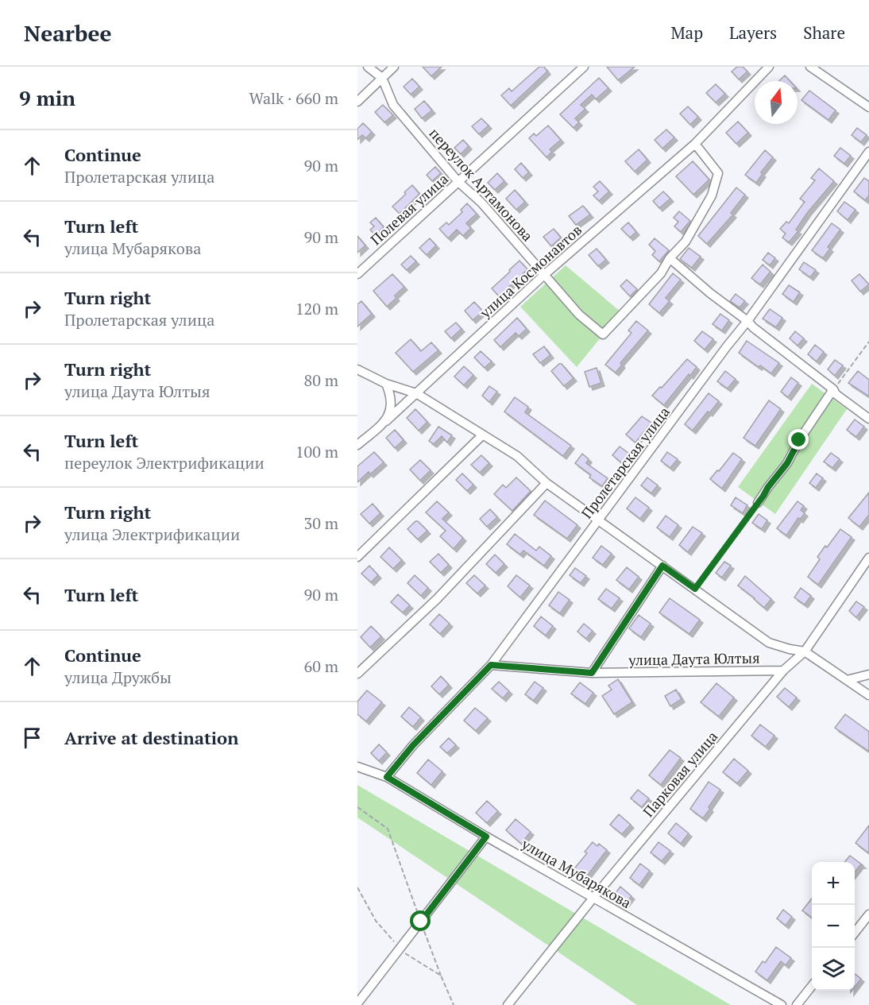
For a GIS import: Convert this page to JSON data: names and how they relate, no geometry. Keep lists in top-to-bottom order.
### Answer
{
  "streets": {
    "street": [
      "переулок Артамонова",
      "Полевая улица",
      "улица Космонавтов",
      "Пролетарская улица",
      "улица Даута Юлтыя",
      "Парковая улица",
      "улица Мубарякова"
    ]
  },
  "crossings": [
    ["переулок Артамонова", "Полевая улица"],
    ["переулок Артамонова", "улица Космонавтов"],
    ["Пролетарская улица", "улица Даута Юлтыя"],
    ["Пролетарская улица", "улица Мубарякова"],
    ["улица Даута Юлтыя", "Парковая улица"],
    ["Парковая улица", "улица Мубарякова"]
  ],
  "north": "top",
  "page": {
    "header": "Nearbee",
    "nav": ["Map", "Layers", "Share"],
    "heading": ["9 min", "Walk · 660 m"],
    "list": [
      ["Continue", "Пролетарская улица", "90 m"],
      ["Turn left", "улица Мубарякова", "90 m"],
      ["Turn right", "Пролетарская улица", "120 m"],
      ["Turn right", "улица Даута Юлтыя", "80 m"],
      ["Turn left", "переулок Электрификации", "100 m"],
      ["Turn right", "улица Электрификации", "30 m"],
      ["Turn left", "90 m"],
      ["Continue", "улица Дружбы", "60 m"],
      "Arrive at destination"
    ],
    "map_buttons": ["+", "−"]
  }
}
